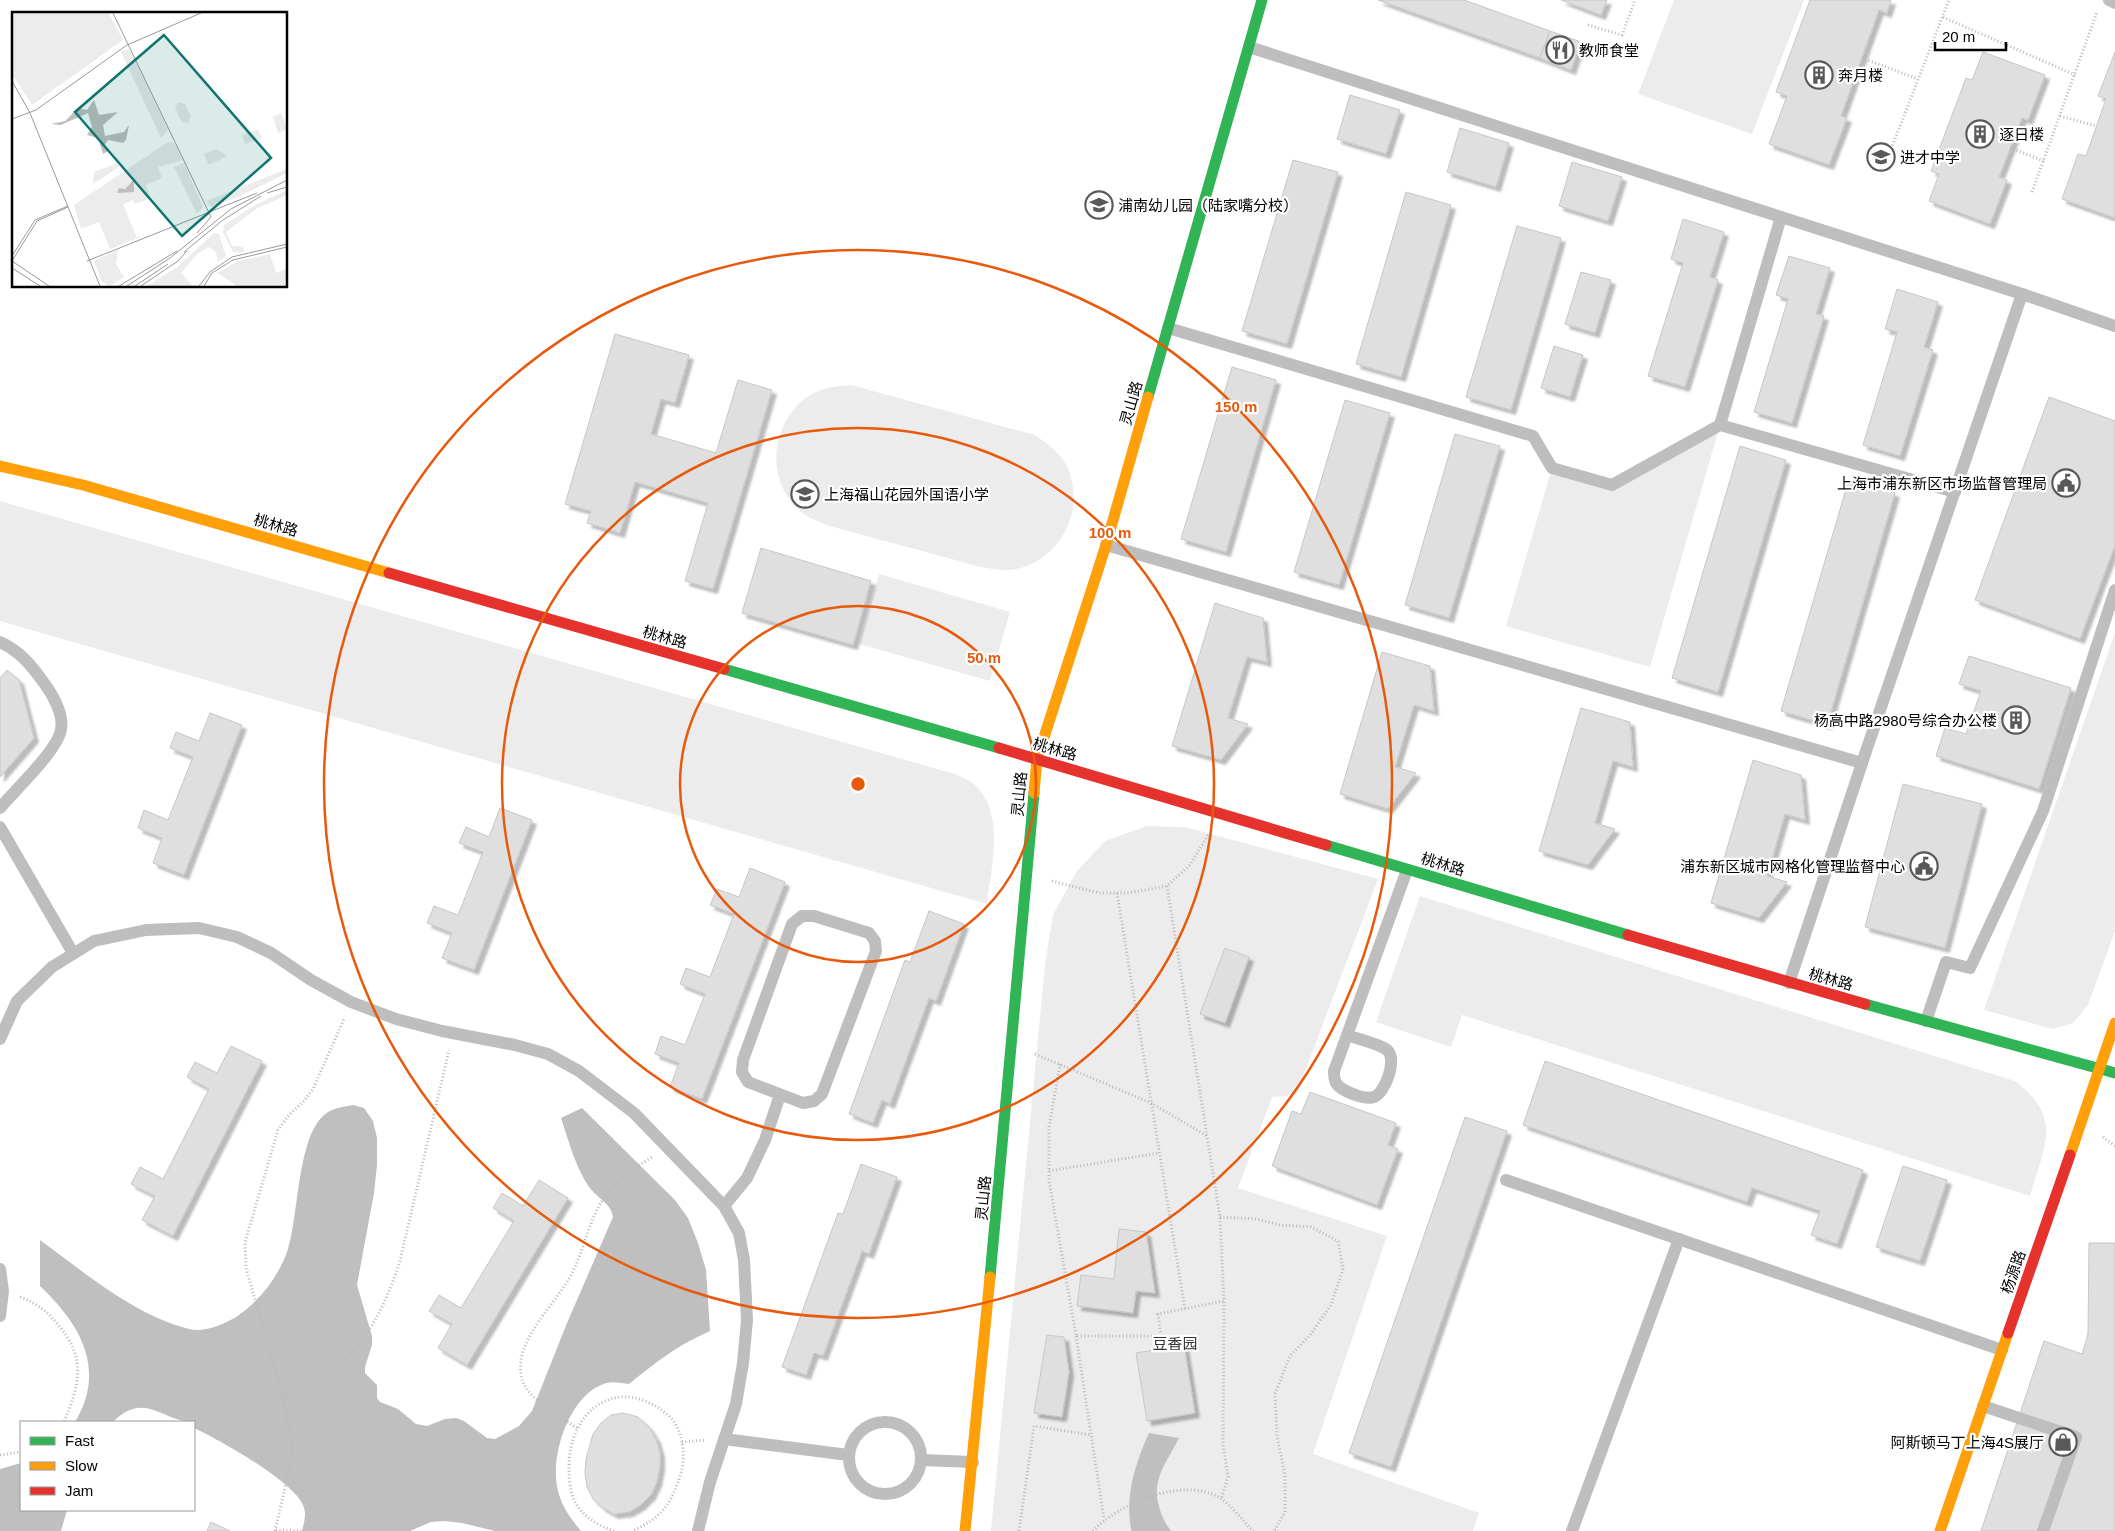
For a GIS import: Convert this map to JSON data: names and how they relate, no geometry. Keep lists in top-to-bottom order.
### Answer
{
  "streets": {
    "street": ["灵山路", "桃林路", "杨源路"]
  },
  "crossings": [
    ["灵山路", "桃林路"],
    ["桃林路", "杨源路"]
  ],
  "parks": ["豆香园"],
  "places": {
    "restaurant": ["教师食堂"],
    "building": ["奔月楼", "逐日楼", "杨高中路2980号综合办公楼"],
    "school or university": ["进才中学", "浦南幼儿园（陆家嘴分校）", "上海福山花园外国语小学"],
    "public building": ["上海市浦东新区市场监督管理局", "浦东新区城市网格化管理监督中心"],
    "shop": ["阿斯顿马丁上海4S展厅"]
  },
  "legend": ["Fast", "Slow", "Jam"],
  "scale_bar": "20 m",
  "rings": ["150 m", "100 m", "50 m"]
}
